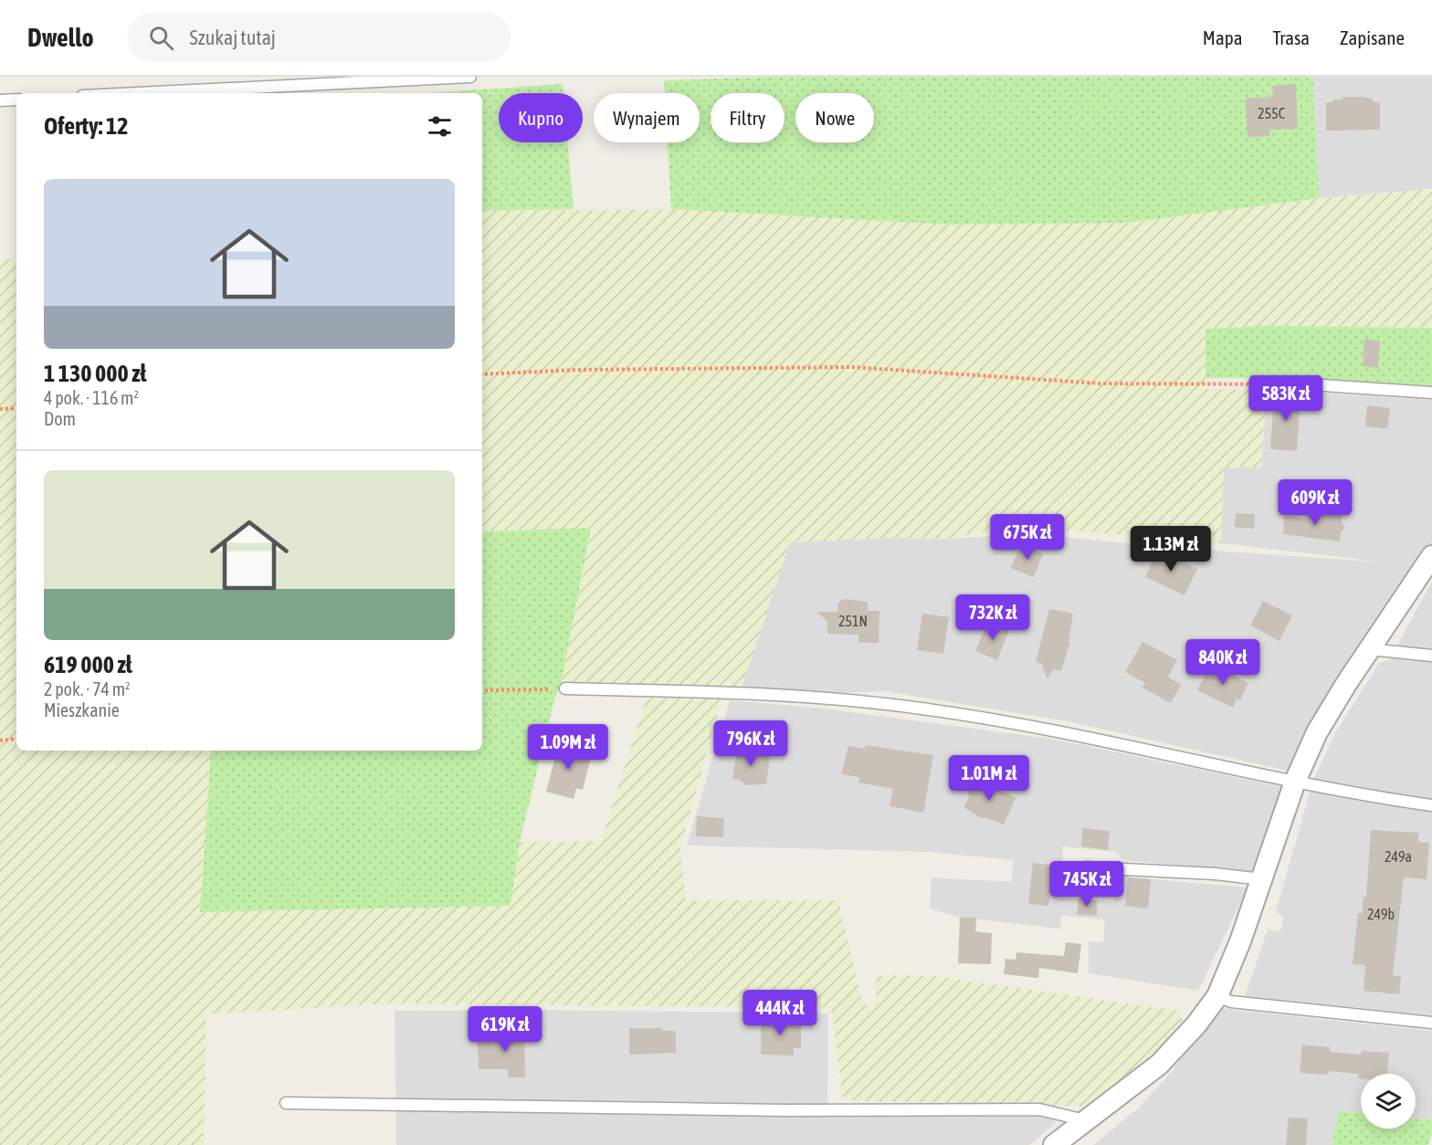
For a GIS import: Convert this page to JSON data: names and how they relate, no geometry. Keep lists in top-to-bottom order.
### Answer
{
  "house_numbers": [
    "255C",
    "251N",
    "249a",
    "249b"
  ],
  "page": {
    "header": "Dwello",
    "search": "Szukaj tutaj",
    "nav": ["Mapa", "Trasa", "Zapisane"],
    "chip": [
      "Kupno",
      "Wynajem",
      "Filtry",
      "Nowe"
    ],
    "heading": "Oferty: 12",
    "list": [
      {
        "name": "1 130 000 zł",
        "note": "4 pok. · 116 m² · Dom"
      },
      {
        "name": "619 000 zł",
        "note": "2 pok. · 74 m² · Mieszkanie"
      }
    ],
    "price": [
      "583K zł",
      "609K zł",
      "675K zł",
      "1.13M zł",
      "732K zł",
      "840K zł",
      "796K zł",
      "1.09M zł",
      "1.01M zł",
      "745K zł",
      "444K zł",
      "619K zł"
    ]
  }
}
